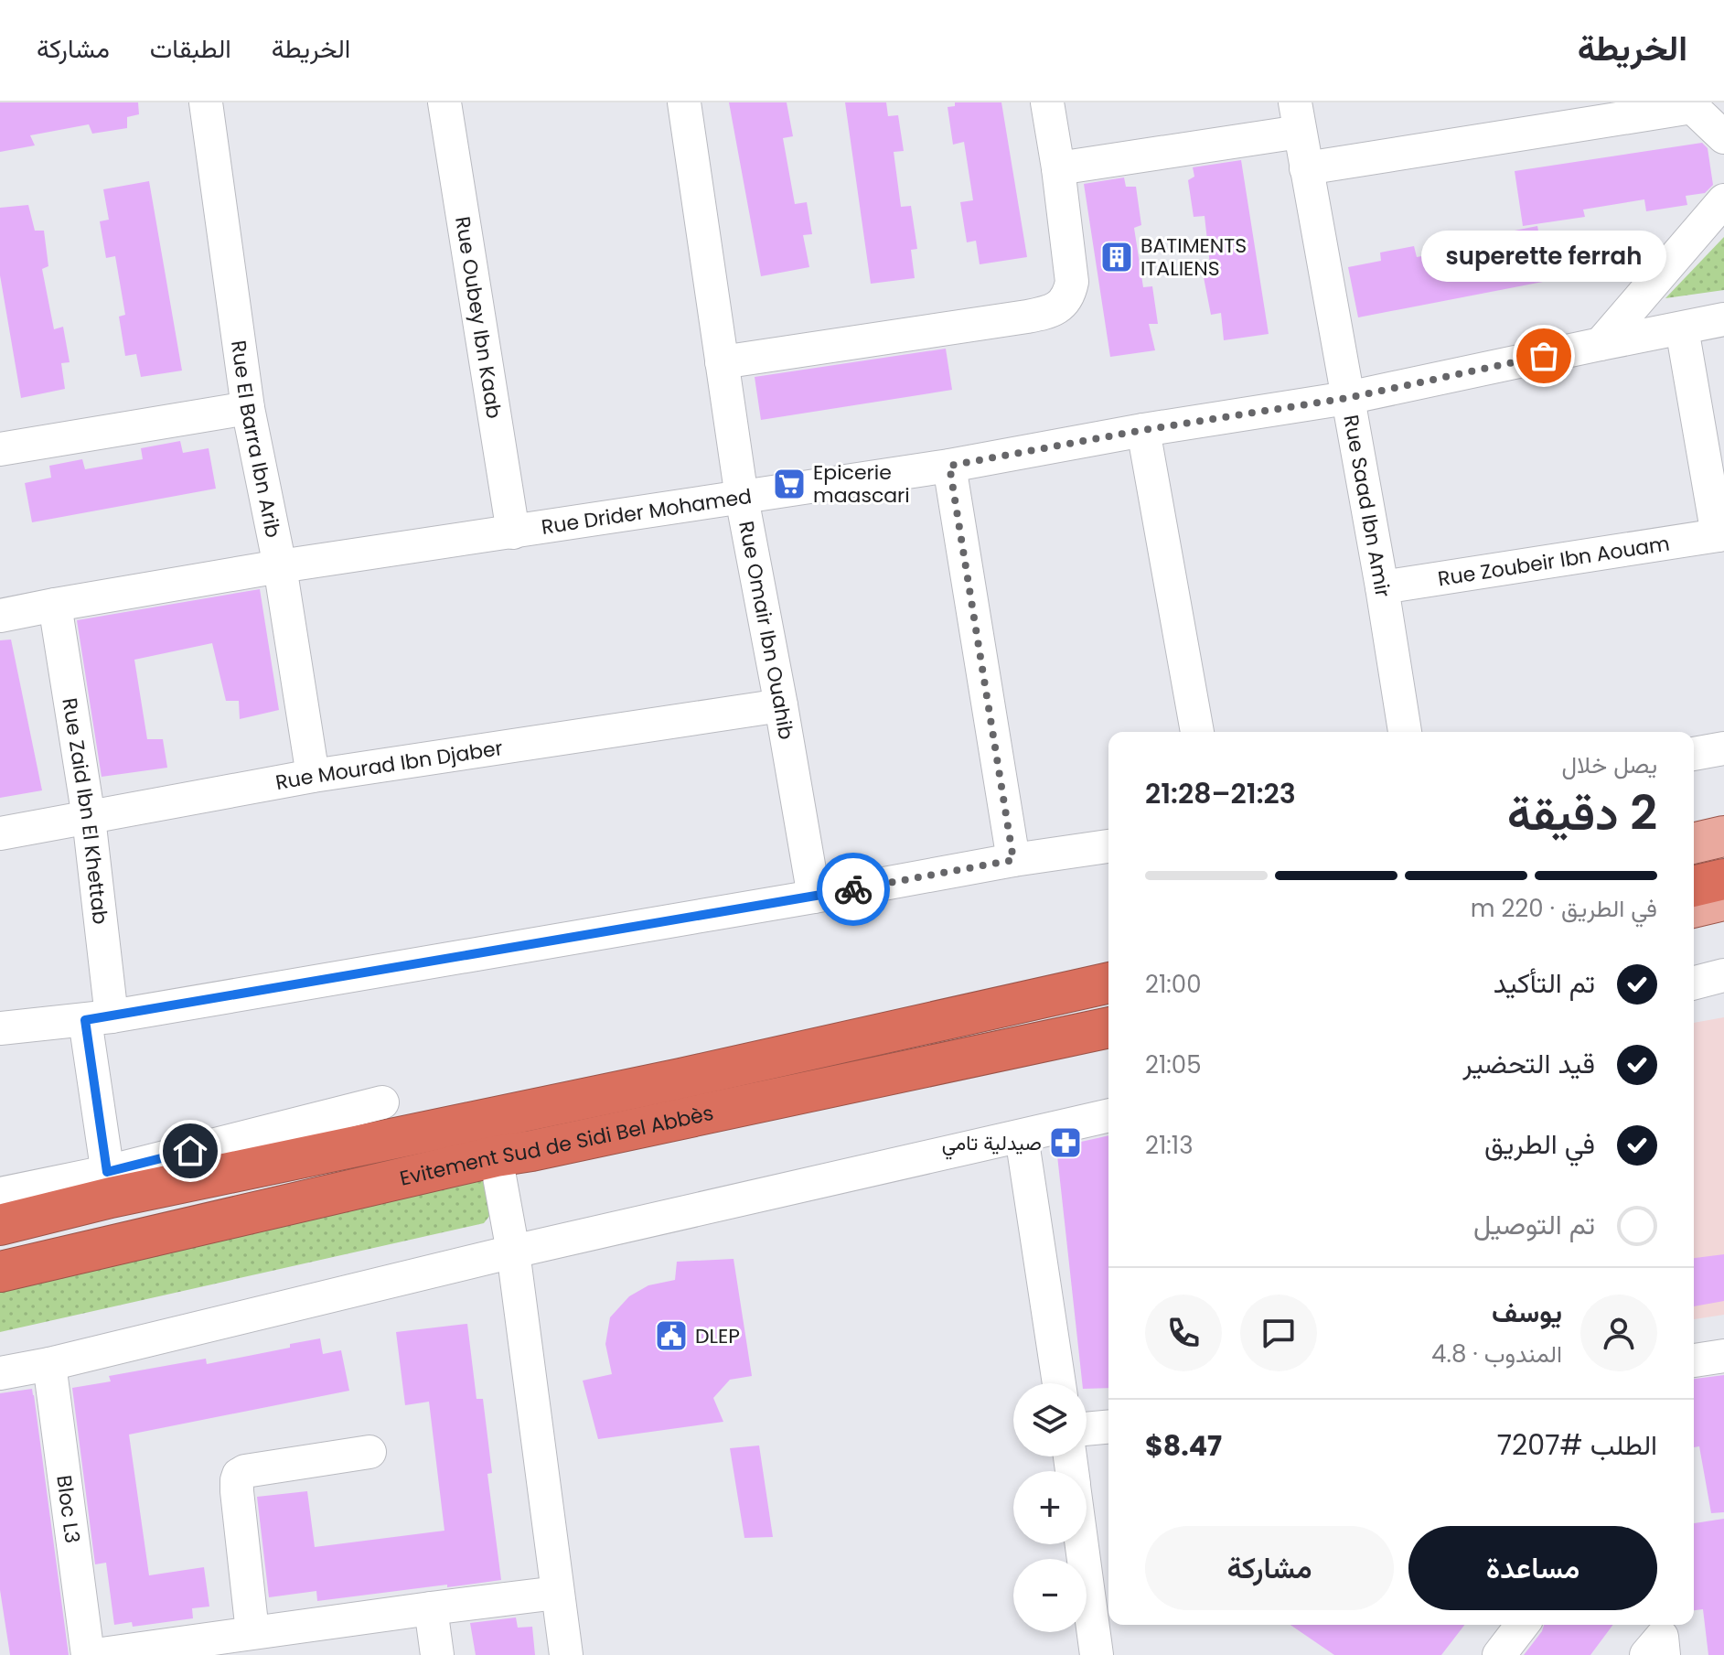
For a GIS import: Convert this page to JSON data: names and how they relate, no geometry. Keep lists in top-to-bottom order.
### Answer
{
  "streets": {
    "highway": ["Evitement Sud de Sidi Bel Abbès"],
    "street": [
      "Rue Oubey Ibn Kaab",
      "Rue El Barra Ibn Arib",
      "Rue Saad Ibn Amir",
      "Rue Drider Mohamed",
      "Rue Zoubeir Ibn Aouam",
      "Rue Omair Ibn Ouahib",
      "Rue Mourad Ibn Djaber",
      "Rue Zaid Ibn El Khettab",
      "Bloc L3"
    ]
  },
  "crossings": [
    ["Rue Oubey Ibn Kaab", "Rue Drider Mohamed"],
    ["Rue El Barra Ibn Arib", "Rue Drider Mohamed"],
    ["Rue El Barra Ibn Arib", "Rue Mourad Ibn Djaber"],
    ["Rue Saad Ibn Amir", "Rue Drider Mohamed"],
    ["Rue Saad Ibn Amir", "Rue Zoubeir Ibn Aouam"],
    ["Rue Drider Mohamed", "Rue Omair Ibn Ouahib"],
    ["Rue Drider Mohamed", "Rue Zaid Ibn El Khettab"],
    ["Rue Omair Ibn Ouahib", "Rue Mourad Ibn Djaber"],
    ["Rue Mourad Ibn Djaber", "Rue Zaid Ibn El Khettab"],
    ["Rue Zaid Ibn El Khettab", "Evitement Sud de Sidi Bel Abbès"]
  ],
  "places": {
    "building": ["BATIMENTS ITALIENS"],
    "other": ["superette ferrah"],
    "supermarket": ["Epicerie maascari"],
    "pharmacy": ["صيدلية تامي"],
    "public building": ["DLEP"]
  },
  "page": {
    "header": "الخريطة",
    "nav": ["الخريطة", "الطبقات", "مشاركة"],
    "bubble": "superette ferrah",
    "heading": ["2 دقيقة", "يصل خلال", "21:23–21:28"],
    "panel": [
      "يوسف",
      "المندوب · 4.8",
      "الطلب #7207",
      "$8.47"
    ],
    "bar": "في الطريق · 220 m",
    "list": [
      ["تم التأكيد", "21:00"],
      ["قيد التحضير", "21:05"],
      ["في الطريق", "21:13"],
      "تم التوصيل"
    ],
    "map_buttons": ["+", "−"],
    "buttons": ["مساعدة", "مشاركة"]
  }
}
